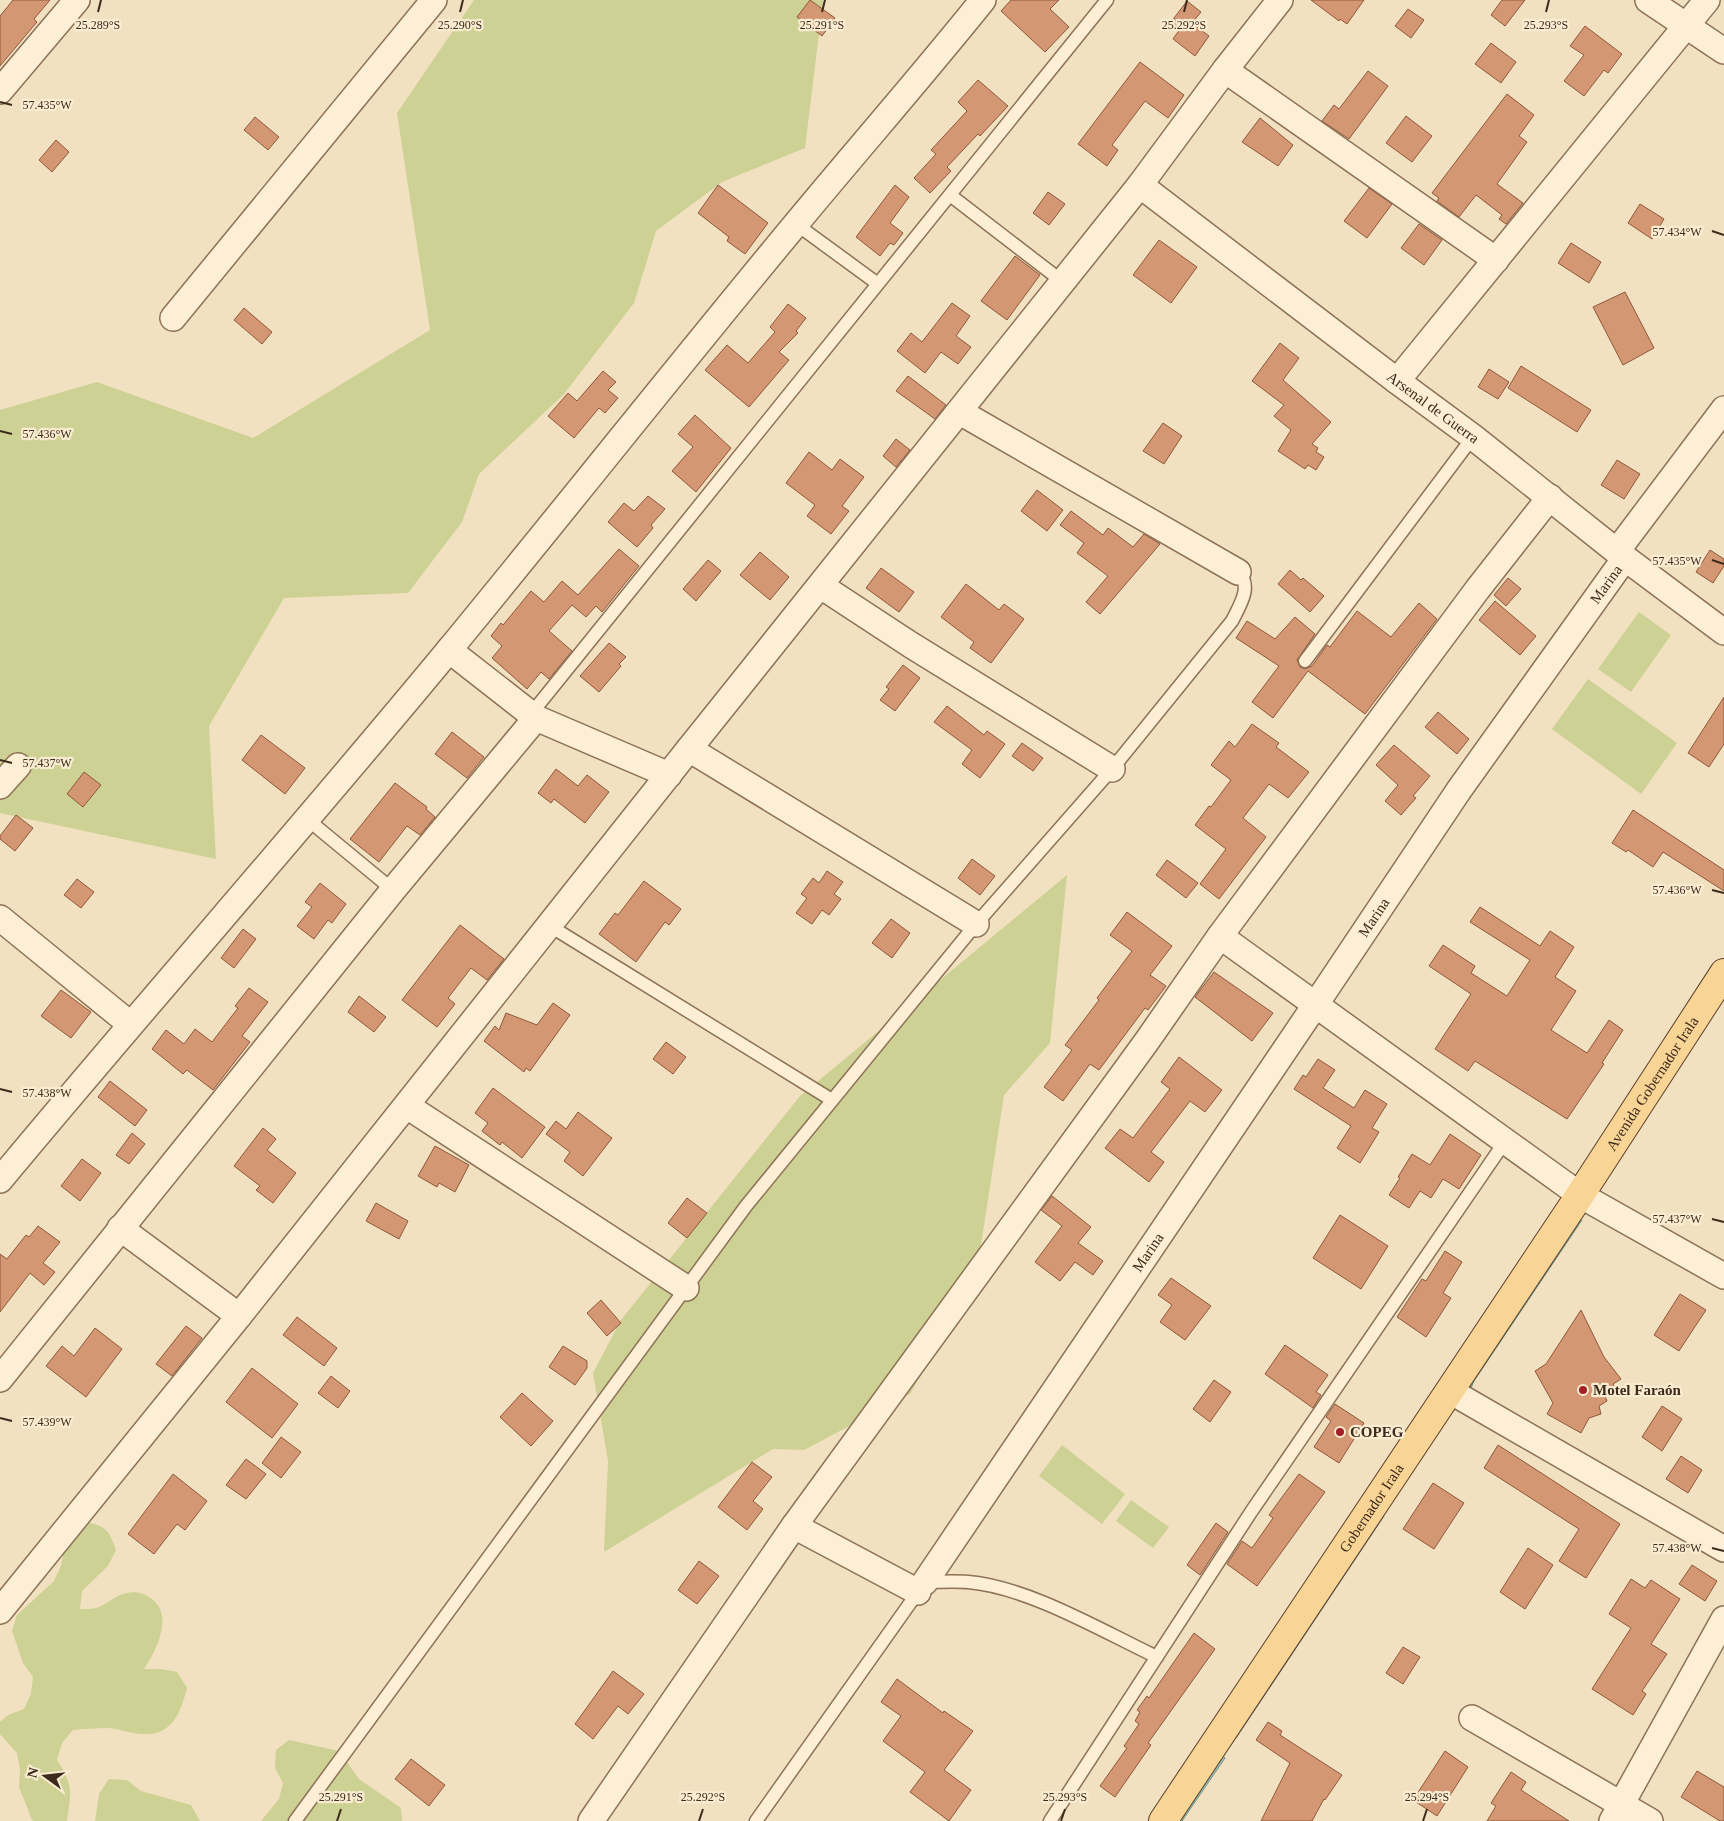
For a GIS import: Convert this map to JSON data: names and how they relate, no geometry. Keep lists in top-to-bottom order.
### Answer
{
  "streets": {
    "main road": ["Avenida Gobernador Irala", "Gobernador Irala"],
    "street": ["Arsenal de Guerra", "Marina"]
  },
  "crossings": [
    ["Arsenal de Guerra", "Marina"],
    ["Avenida Gobernador Irala", "Gobernador Irala"]
  ],
  "places": ["Motel Faraón", "COPEG"],
  "north": "left",
  "coordinates": [
    "25.289°S",
    "25.290°S",
    "25.291°S",
    "25.292°S",
    "25.293°S",
    "57.435°W",
    "57.434°W",
    "57.436°W",
    "57.437°W",
    "57.438°W",
    "57.439°W",
    "25.294°S"
  ]
}
